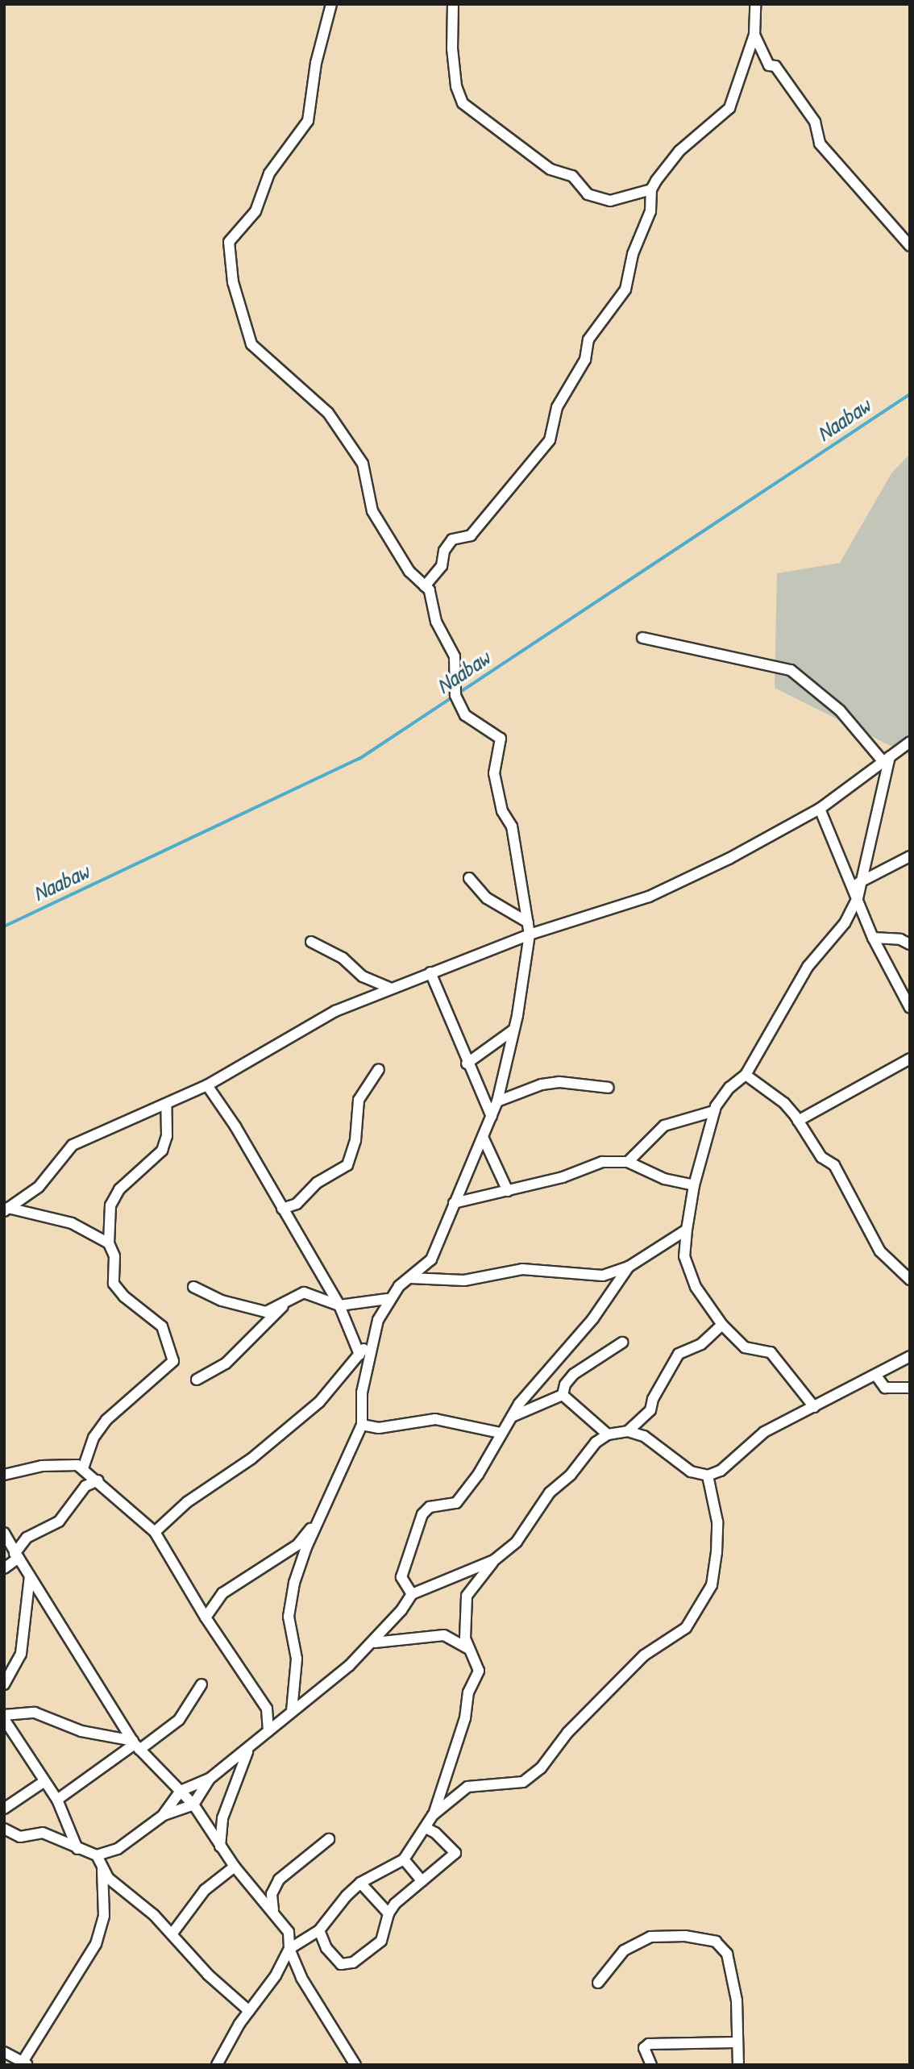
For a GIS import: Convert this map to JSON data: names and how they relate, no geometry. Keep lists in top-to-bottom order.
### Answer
{
  "water": ["Naabaw"]
}
